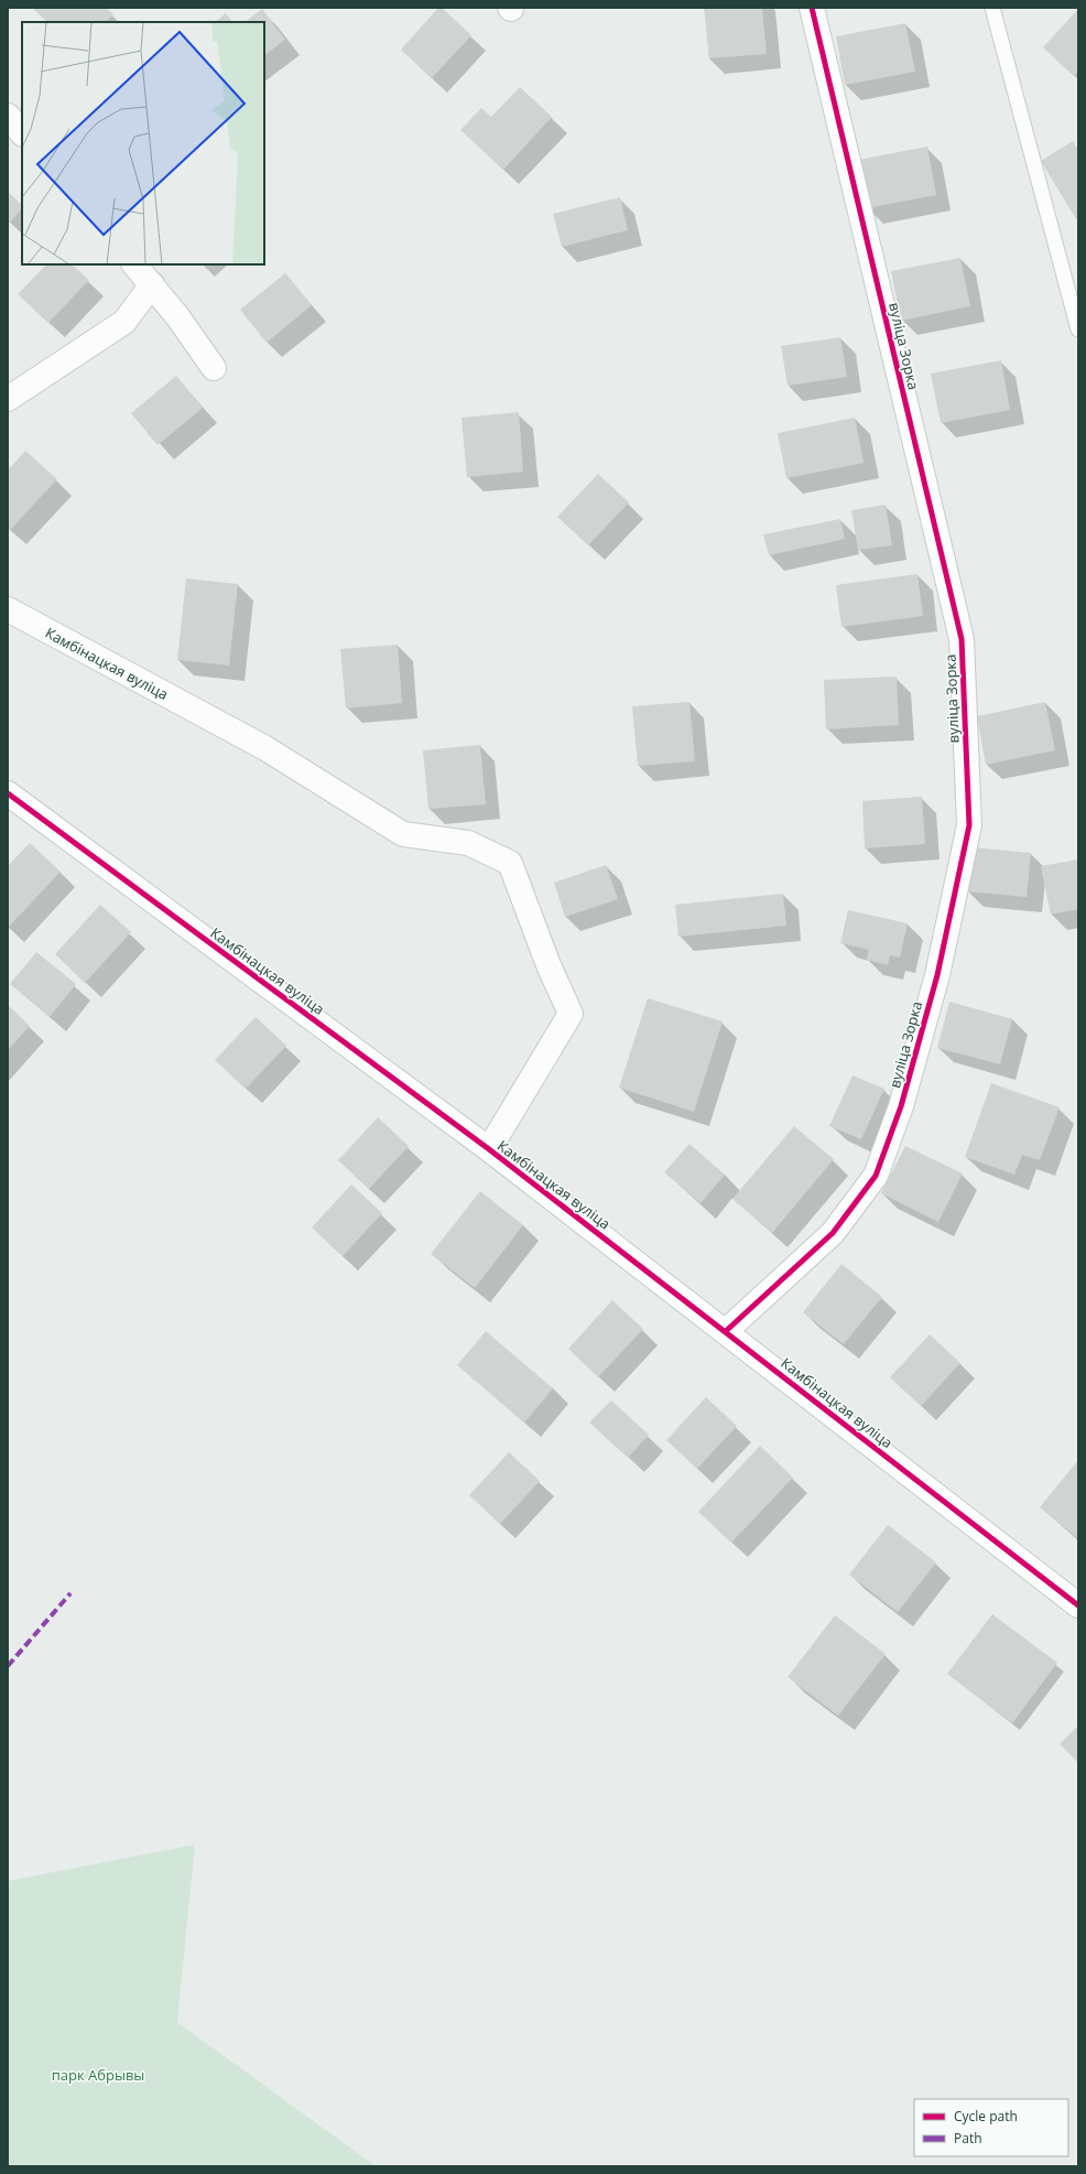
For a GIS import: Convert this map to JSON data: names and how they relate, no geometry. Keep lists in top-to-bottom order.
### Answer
{
  "streets": {
    "street": ["вуліца Зорка", "Камбінацкая вуліца"]
  },
  "crossings": [
    ["вуліца Зорка", "Камбінацкая вуліца"]
  ],
  "parks": ["парк Абрывы"],
  "legend": ["Cycle path", "Path"]
}
